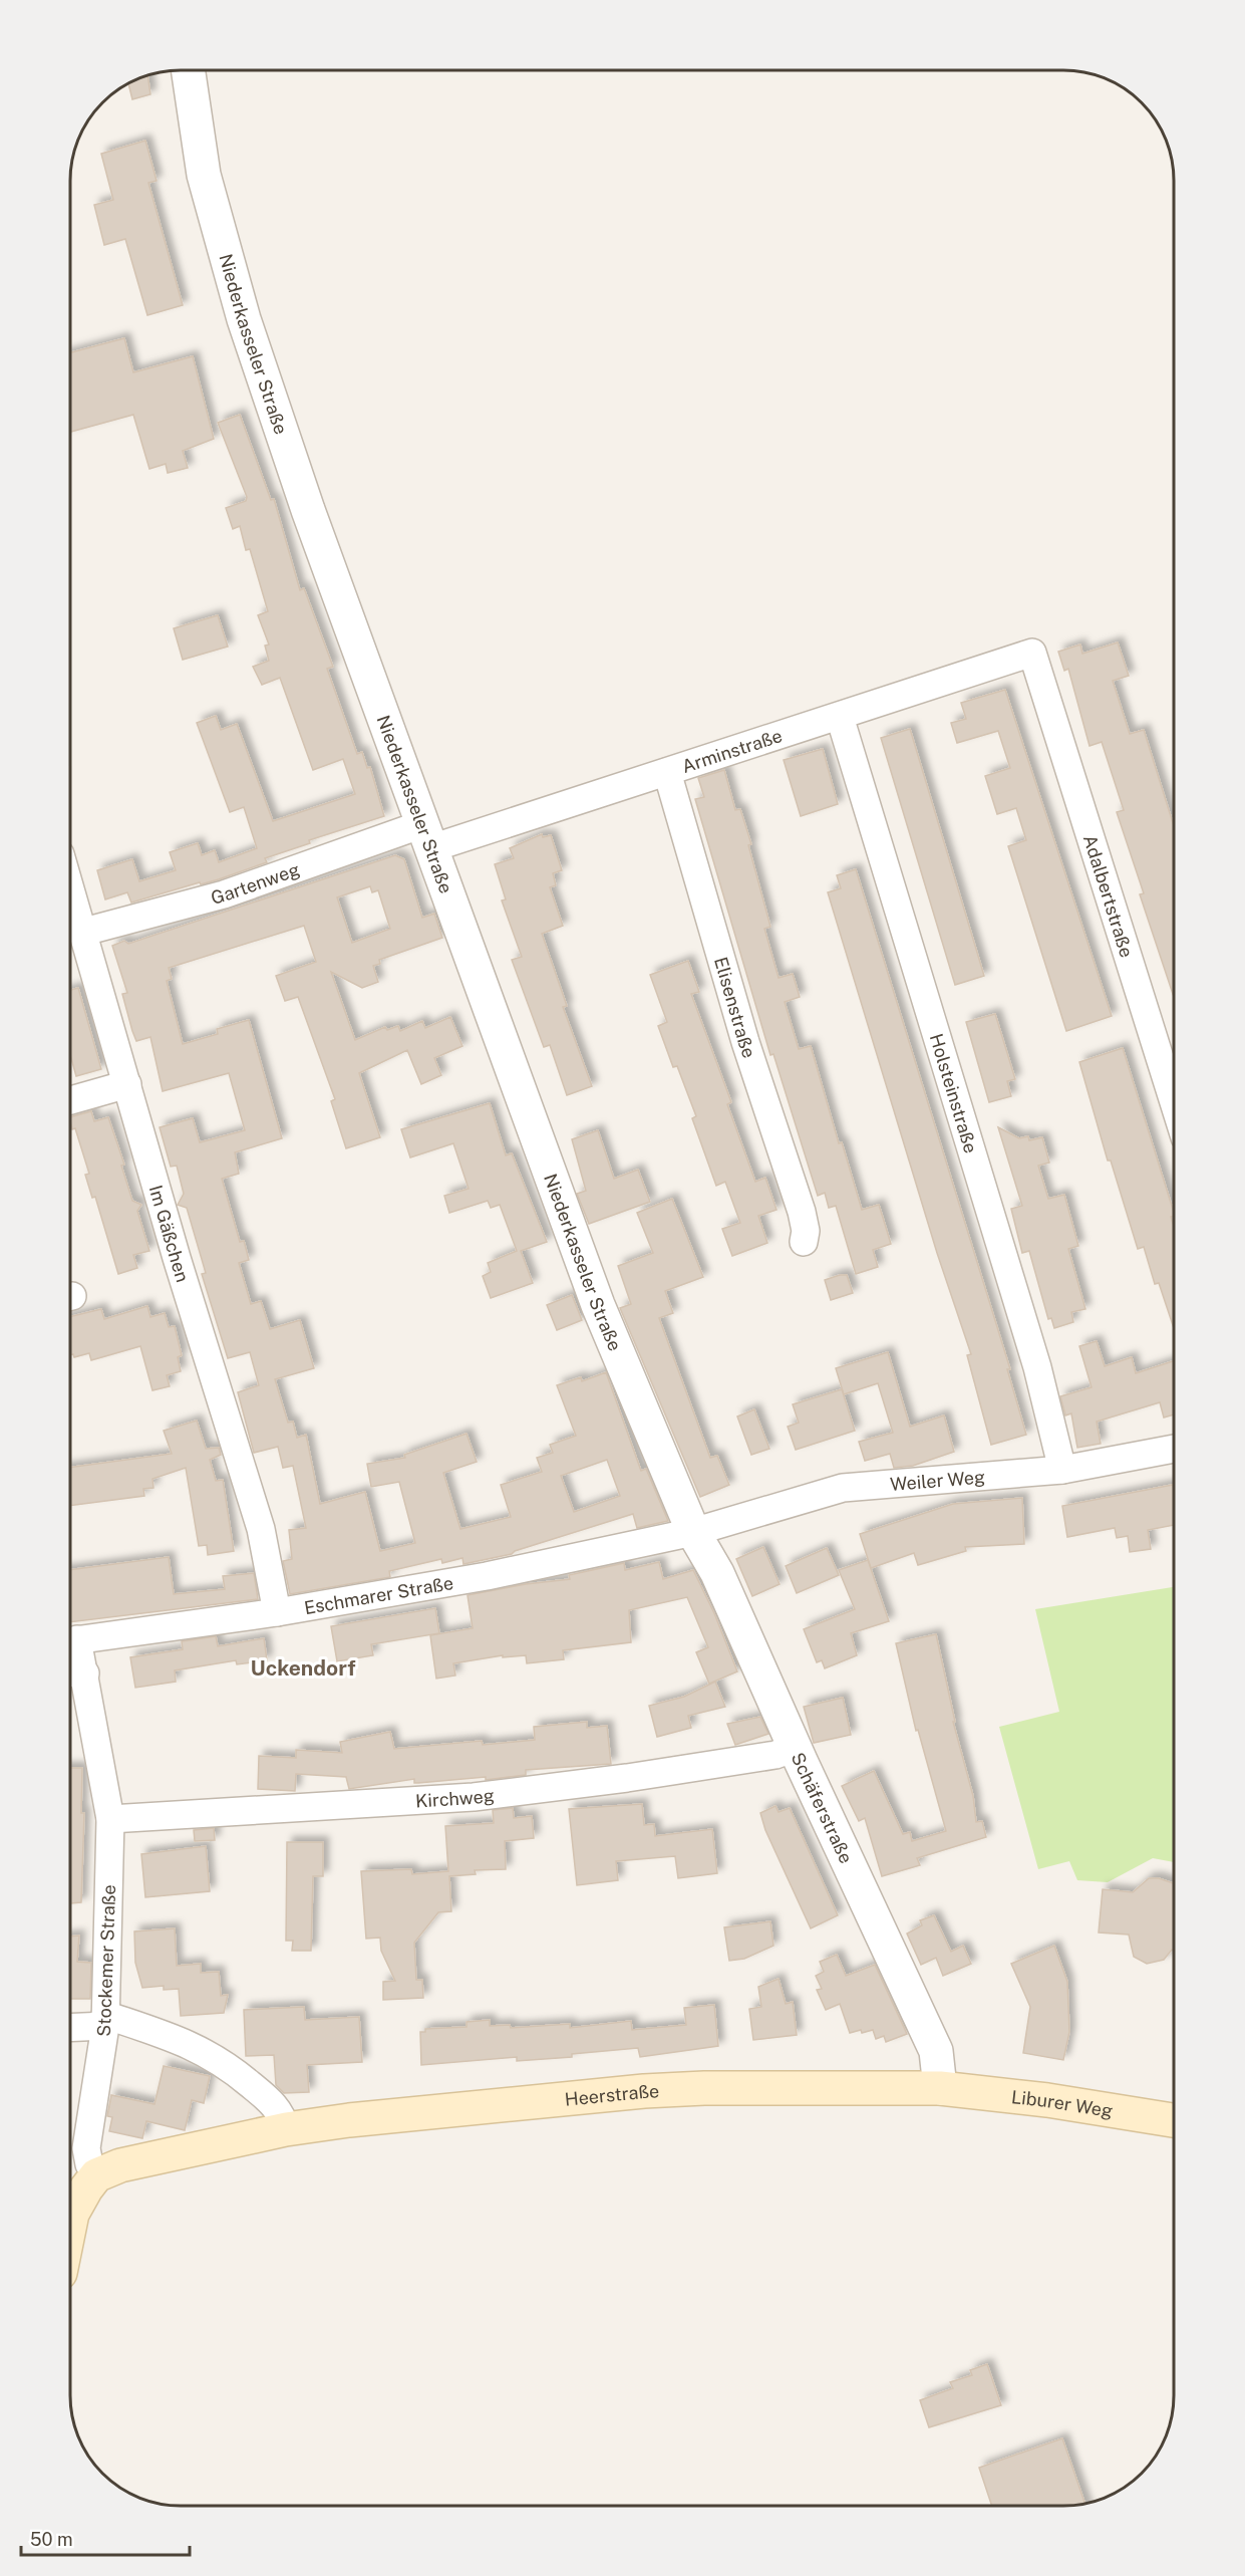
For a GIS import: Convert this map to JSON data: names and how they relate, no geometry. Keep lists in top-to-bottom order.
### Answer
{
  "streets": {
    "main road": ["Heerstraße", "Liburer Weg"],
    "street": [
      "Niederkasseler Straße",
      "Arminstraße",
      "Gartenweg",
      "Adalbertstraße",
      "Elisenstraße",
      "Holsteinstraße",
      "Im Gäßchen",
      "Weiler Weg",
      "Eschmarer Straße",
      "Kirchweg",
      "Schäferstraße",
      "Stockemer Straße"
    ]
  },
  "crossings": [
    ["Niederkasseler Straße", "Arminstraße"],
    ["Niederkasseler Straße", "Gartenweg"],
    ["Niederkasseler Straße", "Weiler Weg"],
    ["Niederkasseler Straße", "Eschmarer Straße"],
    ["Niederkasseler Straße", "Schäferstraße"],
    ["Arminstraße", "Gartenweg"],
    ["Arminstraße", "Adalbertstraße"],
    ["Arminstraße", "Elisenstraße"],
    ["Arminstraße", "Holsteinstraße"],
    ["Gartenweg", "Im Gäßchen"],
    ["Holsteinstraße", "Weiler Weg"],
    ["Im Gäßchen", "Eschmarer Straße"],
    ["Weiler Weg", "Eschmarer Straße"],
    ["Weiler Weg", "Schäferstraße"],
    ["Eschmarer Straße", "Schäferstraße"],
    ["Kirchweg", "Schäferstraße"],
    ["Kirchweg", "Stockemer Straße"],
    ["Schäferstraße", "Heerstraße"],
    ["Schäferstraße", "Liburer Weg"],
    ["Stockemer Straße", "Heerstraße"],
    ["Heerstraße", "Liburer Weg"]
  ],
  "districts": ["Uckendorf"],
  "scale_bar": "50 m"
}
